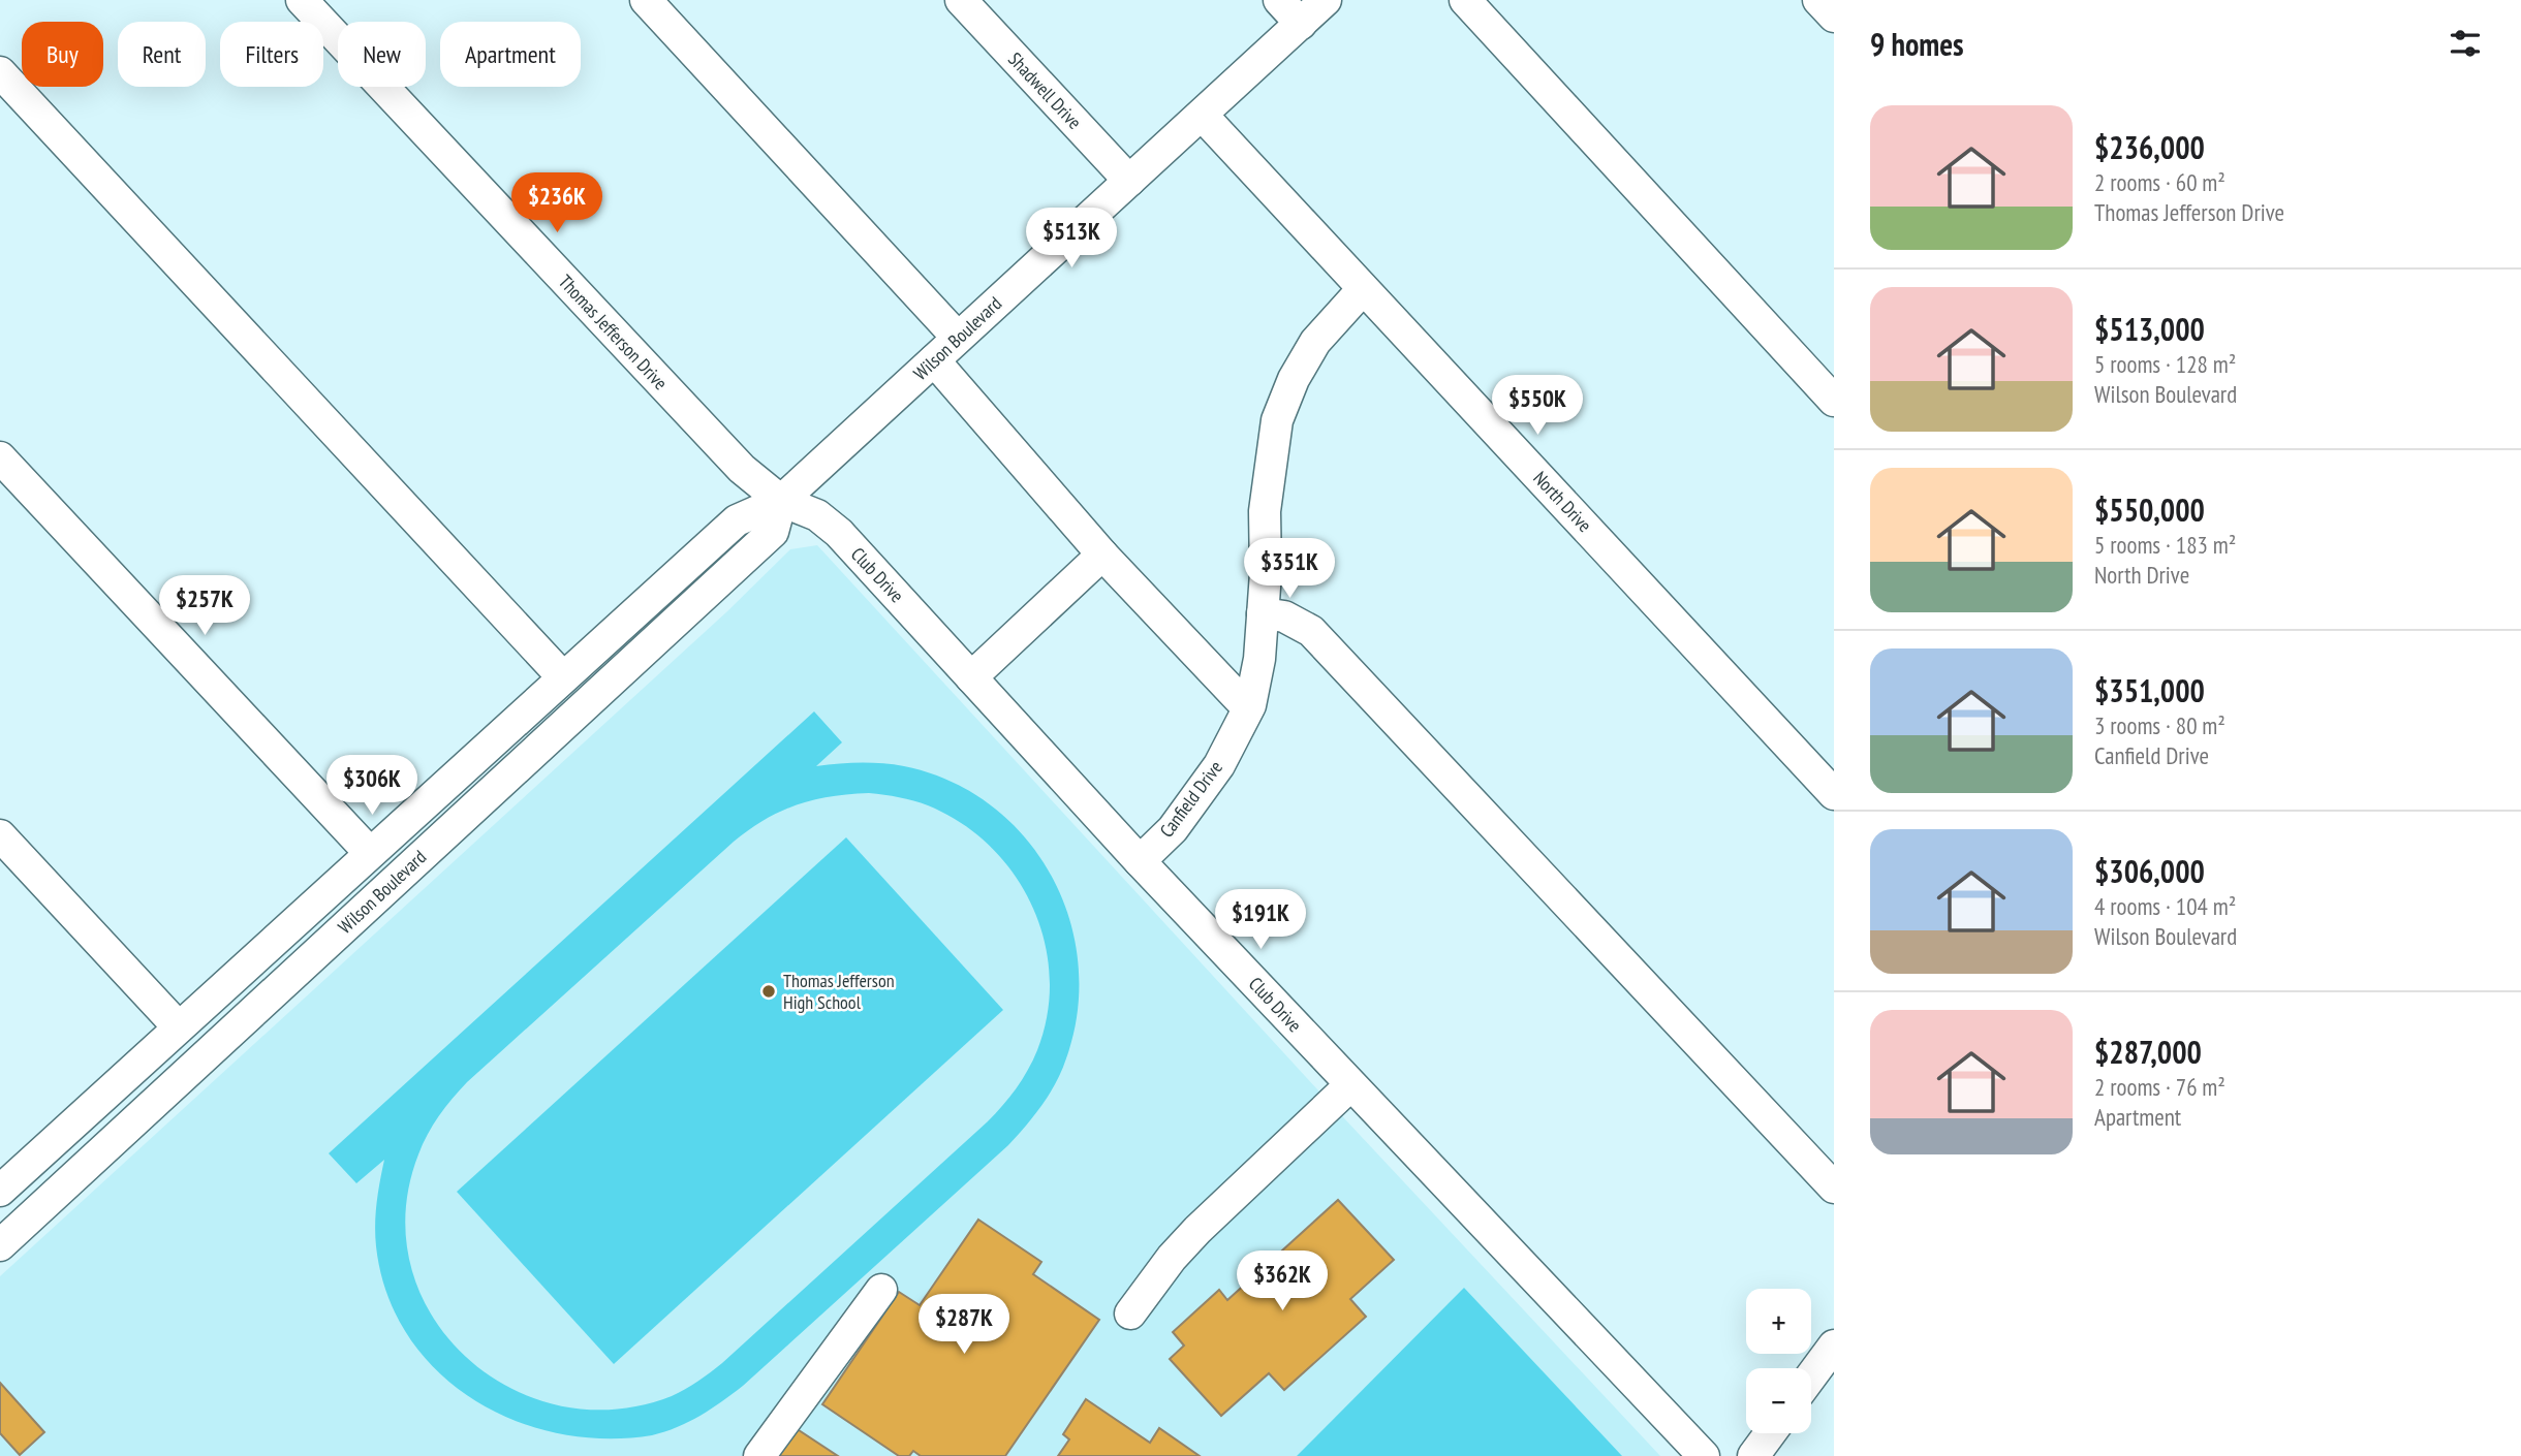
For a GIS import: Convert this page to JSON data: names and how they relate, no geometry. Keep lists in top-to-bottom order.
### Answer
{
  "streets": {
    "street": [
      "Shadwell Drive",
      "Thomas Jefferson Drive",
      "Wilson Boulevard",
      "North Drive",
      "Club Drive",
      "Canfield Drive"
    ]
  },
  "crossings": [
    ["Shadwell Drive", "Wilson Boulevard"],
    ["Thomas Jefferson Drive", "Wilson Boulevard"],
    ["Thomas Jefferson Drive", "Club Drive"],
    ["Wilson Boulevard", "North Drive"],
    ["Wilson Boulevard", "Club Drive"],
    ["North Drive", "Canfield Drive"],
    ["Club Drive", "Canfield Drive"]
  ],
  "places": ["Thomas Jefferson High School"],
  "page": {
    "heading": "9 homes",
    "chip": [
      "Buy",
      "Rent",
      "Filters",
      "New",
      "Apartment"
    ],
    "list": [
      {
        "name": "$236,000",
        "note": "2 rooms · 60 m² · Thomas Jefferson Drive"
      },
      {
        "name": "$513,000",
        "note": "5 rooms · 128 m² · Wilson Boulevard"
      },
      {
        "name": "$550,000",
        "note": "5 rooms · 183 m² · North Drive"
      },
      {
        "name": "$351,000",
        "note": "3 rooms · 80 m² · Canfield Drive"
      },
      {
        "name": "$306,000",
        "note": "4 rooms · 104 m² · Wilson Boulevard"
      },
      {
        "name": "$287,000",
        "note": "2 rooms · 76 m² · Apartment"
      }
    ],
    "price": [
      "$236K",
      "$513K",
      "$550K",
      "$351K",
      "$257K",
      "$306K",
      "$191K",
      "$362K",
      "$287K"
    ],
    "map_buttons": ["+", "−"]
  }
}
